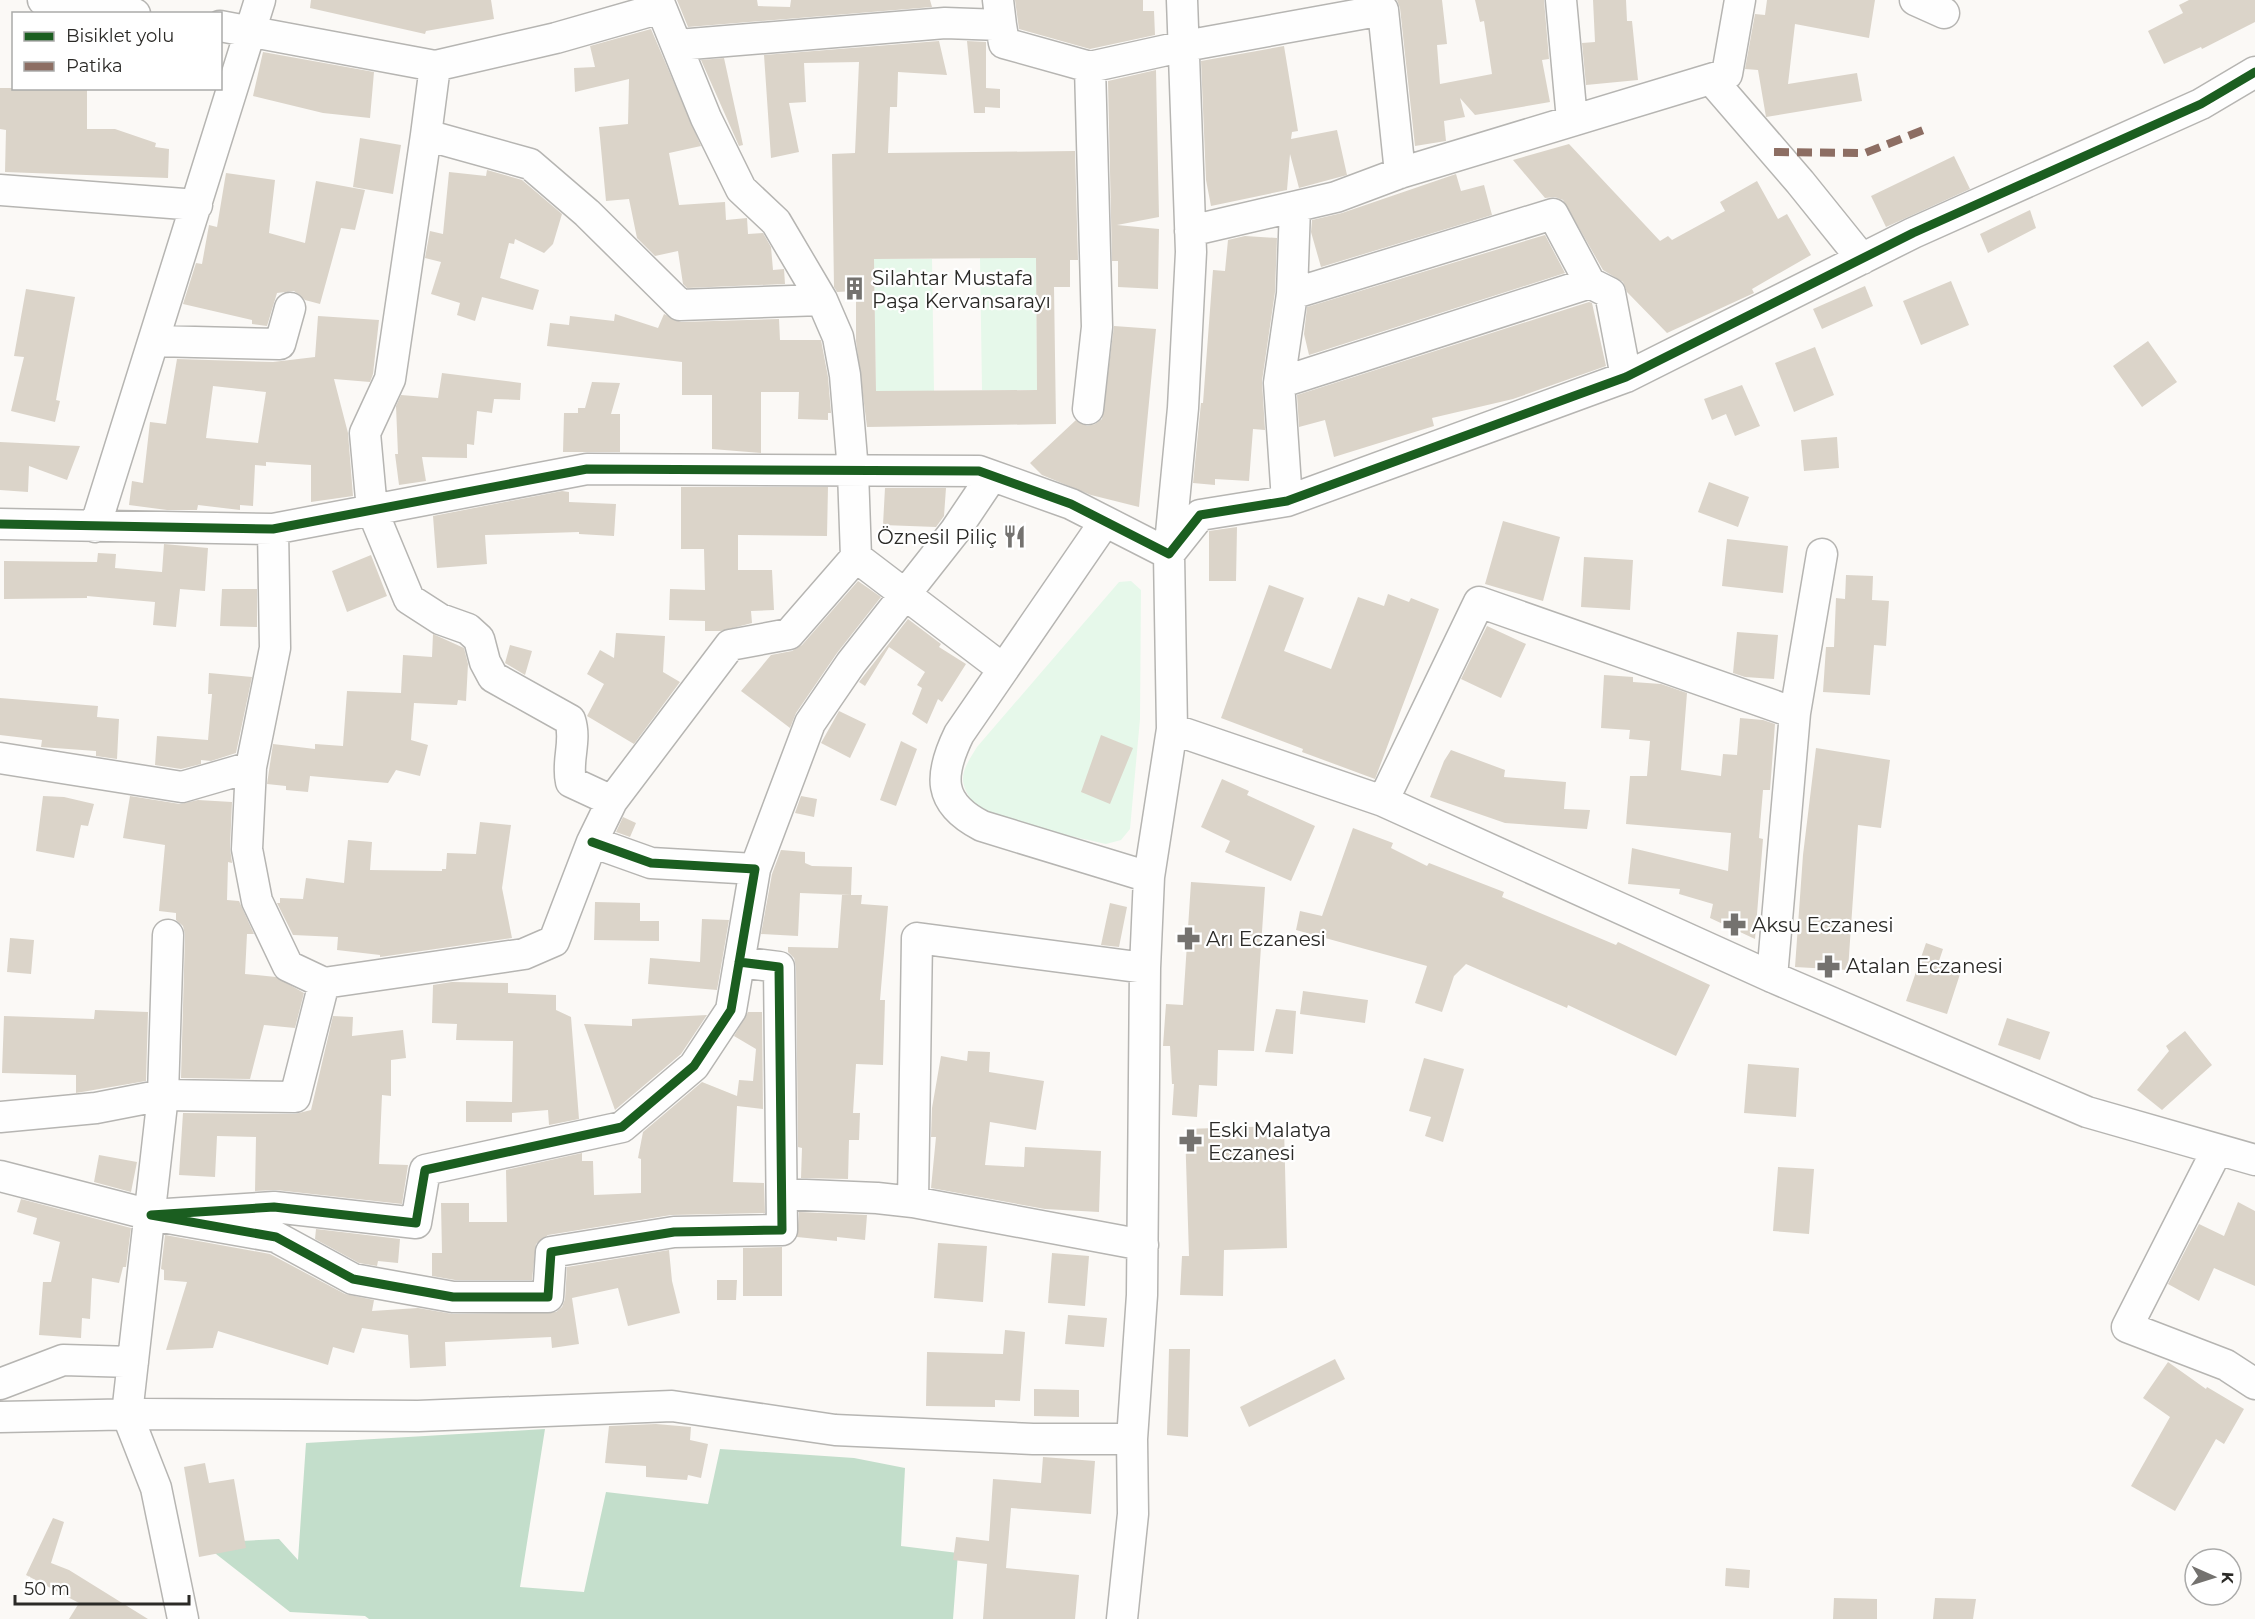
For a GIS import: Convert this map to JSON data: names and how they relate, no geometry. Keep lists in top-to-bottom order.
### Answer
{
  "places": {
    "building": ["Silahtar Mustafa Paşa Kervansarayı"],
    "restaurant": ["Öznesil Piliç"],
    "pharmacy": [
      "Aksu Eczanesi",
      "Arı Eczanesi",
      "Atalan Eczanesi",
      "Eski Malatya Eczanesi"
    ]
  },
  "legend": ["Bisiklet yolu", "Patika"],
  "scale_bar": "50 m",
  "north": "right"
}
